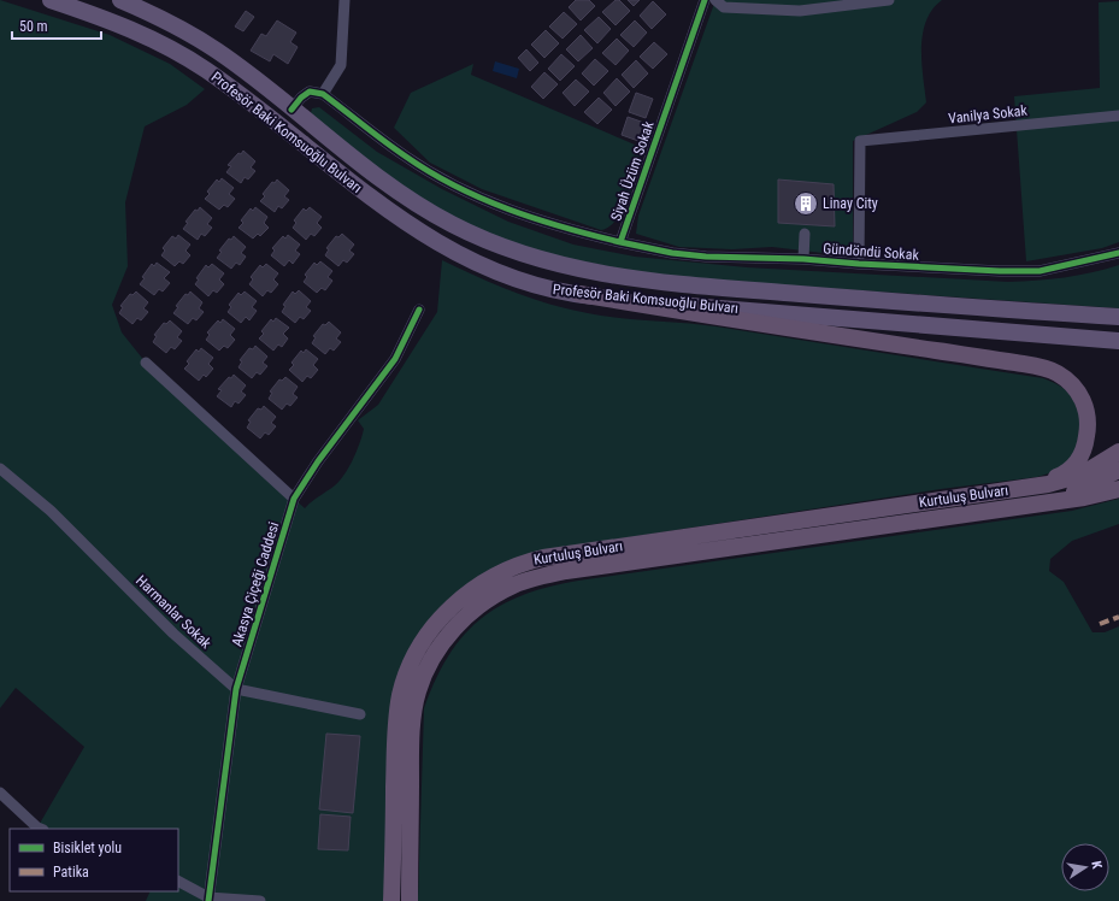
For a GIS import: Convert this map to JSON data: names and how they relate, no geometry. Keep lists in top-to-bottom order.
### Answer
{
  "streets": {
    "highway": ["Kurtuluş Bulvarı"],
    "main road": ["Profesör Baki Komsuoğlu Bulvarı"],
    "street": [
      "Vanilya Sokak",
      "Siyah Üzüm Sokak",
      "Gündöndü Sokak",
      "Akasya Çiçeği Caddesi",
      "Harmanlar Sokak"
    ]
  },
  "crossings": [
    ["Vanilya Sokak", "Gündöndü Sokak"],
    ["Siyah Üzüm Sokak", "Gündöndü Sokak"],
    ["Akasya Çiçeği Caddesi", "Harmanlar Sokak"]
  ],
  "places": {
    "building": ["Linay City"]
  },
  "legend": ["Bisiklet yolu", "Patika"],
  "scale_bar": "50 m",
  "north": "right"
}
